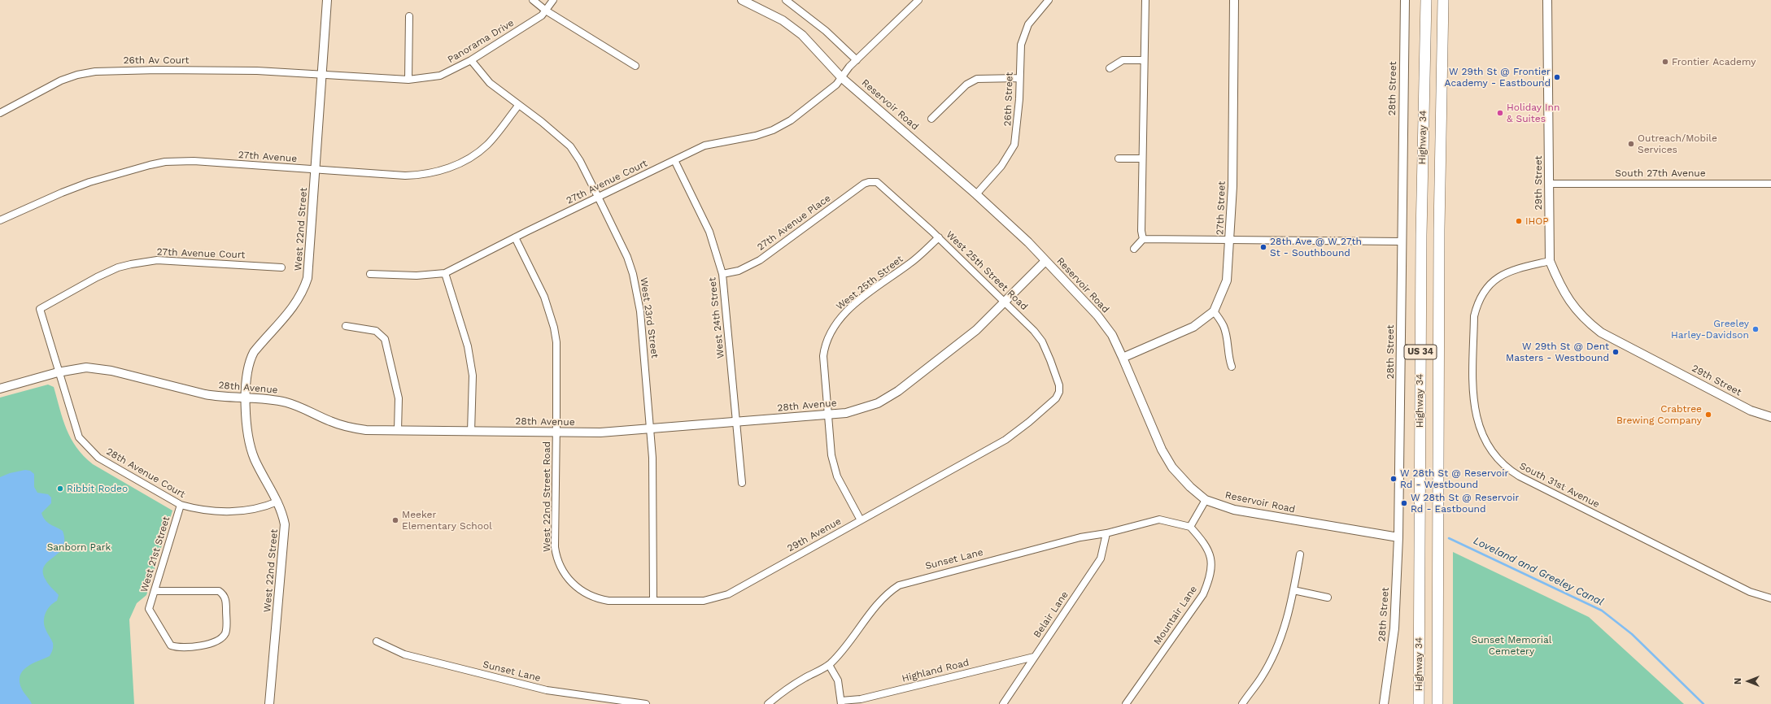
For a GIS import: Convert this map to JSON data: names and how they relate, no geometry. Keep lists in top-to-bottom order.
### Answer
{
  "streets": {
    "highway": ["Highway 34", "US 34"],
    "street": [
      "Panorama Drive",
      "26th Av Court",
      "28th Street",
      "26th Street",
      "Reservoir Road",
      "27th Avenue",
      "South 27th Avenue",
      "27th Avenue Court",
      "29th Street",
      "27th Street",
      "27th Avenue Place",
      "West 22nd Street",
      "West 25th Street Road",
      "West 25th Street",
      "West 23rd Street",
      "West 24th Street",
      "28th Avenue",
      "28th Avenue Court",
      "South 31st Avenue",
      "West 22nd Street Road",
      "29th Avenue",
      "West 21st Street",
      "Sunset Lane",
      "Belair Lane",
      "Mountair Lane",
      "Highland Road"
    ]
  },
  "crossings": [
    ["Panorama Drive", "26th Av Court"],
    ["Panorama Drive", "West 22nd Street"],
    ["Panorama Drive", "West 23rd Street"],
    ["26th Av Court", "West 22nd Street"],
    ["28th Street", "Reservoir Road"],
    ["26th Street", "Reservoir Road"],
    ["Reservoir Road", "27th Avenue Court"],
    ["Reservoir Road", "28th Avenue"],
    ["27th Avenue", "West 22nd Street"],
    ["27th Avenue", "West 23rd Street"],
    ["South 27th Avenue", "29th Street"],
    ["27th Avenue Court", "West 23rd Street"],
    ["27th Avenue Court", "West 24th Street"],
    ["27th Avenue Court", "28th Avenue"],
    ["27th Avenue Court", "28th Avenue Court"],
    ["27th Avenue Court", "West 22nd Street Road"],
    ["29th Street", "South 31st Avenue"],
    ["27th Avenue Place", "West 25th Street Road"],
    ["27th Avenue Place", "West 24th Street"],
    ["West 22nd Street", "28th Avenue"],
    ["West 22nd Street", "28th Avenue Court"],
    ["West 25th Street Road", "West 25th Street"],
    ["West 25th Street Road", "28th Avenue"],
    ["West 25th Street Road", "29th Avenue"],
    ["West 25th Street", "28th Avenue"],
    ["West 25th Street", "29th Avenue"],
    ["West 23rd Street", "28th Avenue"],
    ["West 23rd Street", "29th Avenue"],
    ["West 24th Street", "28th Avenue"],
    ["28th Avenue", "28th Avenue Court"],
    ["28th Avenue", "West 22nd Street Road"],
    ["28th Avenue Court", "West 21st Street"],
    ["West 22nd Street Road", "29th Avenue"],
    ["Sunset Lane", "Belair Lane"],
    ["Sunset Lane", "Mountair Lane"],
    ["Belair Lane", "Highland Road"]
  ],
  "water": ["Loveland and Greeley Canal"],
  "parks": ["Sanborn Park", "Sunset Memorial Cemetery"],
  "places": [
    "Frontier Academy",
    "W 29th St @ Frontier Academy - Eastbound",
    "Holiday Inn & Suites",
    "Outreach/Mobile Services",
    "IHOP",
    "28th Ave @ W 27th St - Southbound",
    "Greeley Harley-Davidson",
    "W 29th St @ Dent Masters - Westbound",
    "Crabtree Brewing Company",
    "W 28th St @ Reservoir Rd - Westbound",
    "Ribbit Rodeo",
    "W 28th St @ Reservoir Rd - Eastbound",
    "Meeker Elementary School"
  ],
  "north": "left"
}
